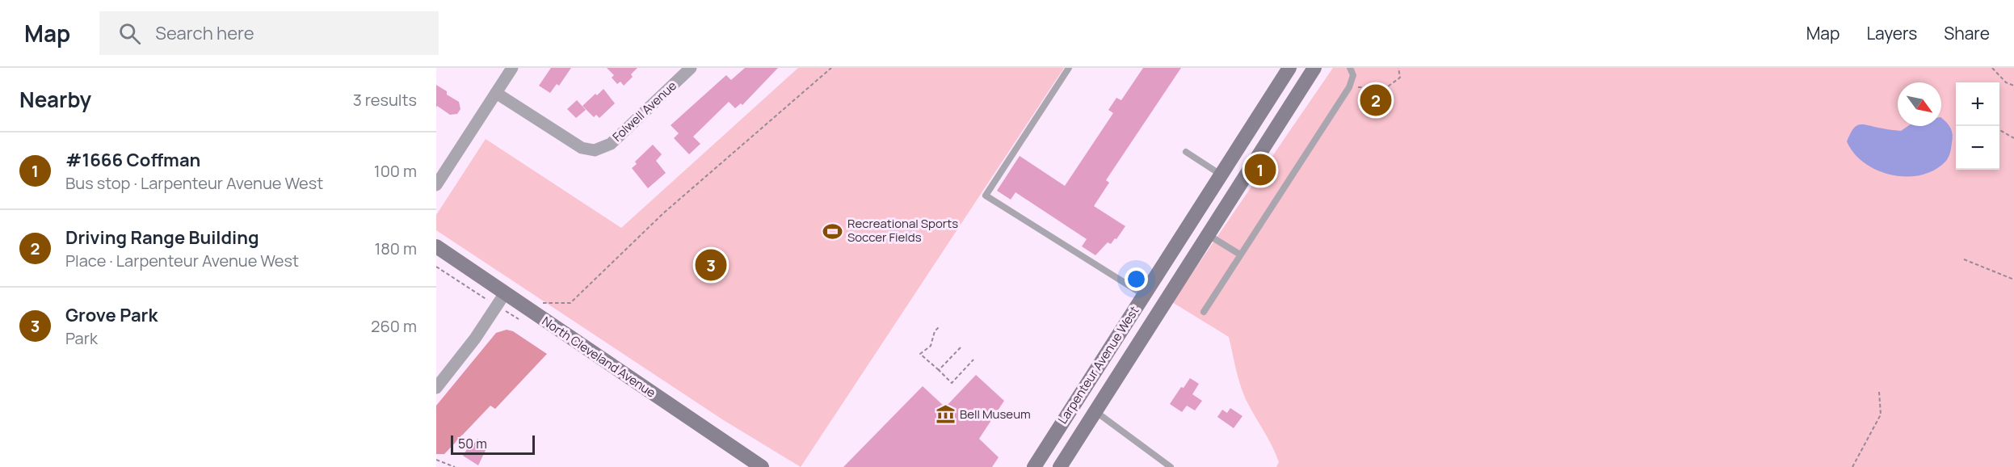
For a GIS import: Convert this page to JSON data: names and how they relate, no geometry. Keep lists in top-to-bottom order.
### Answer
{
  "streets": {
    "main road": ["North Cleveland Avenue", "Larpenteur Avenue West"],
    "street": ["Folwell Avenue"]
  },
  "places": {
    "sports": ["Recreational Sports Soccer Fields"],
    "museum": ["Bell Museum"]
  },
  "scale_bar": "50 m",
  "north": "bottom right",
  "page": {
    "header": "Map",
    "search": "Search here",
    "nav": ["Map", "Layers", "Share"],
    "heading": ["Nearby", "3 results"],
    "map_buttons": ["+", "−"],
    "pins": ["2", "1", "3"],
    "list": [
      {
        "mark": "1",
        "name": "#1666 Coffman",
        "note": "Bus stop · Larpenteur Avenue West",
        "value": "100 m"
      },
      {
        "mark": "2",
        "name": "Driving Range Building",
        "note": "Place · Larpenteur Avenue West",
        "value": "180 m"
      },
      {
        "mark": "3",
        "name": "Grove Park",
        "note": "Park",
        "value": "260 m"
      }
    ],
    "scale": "50 m"
  }
}
